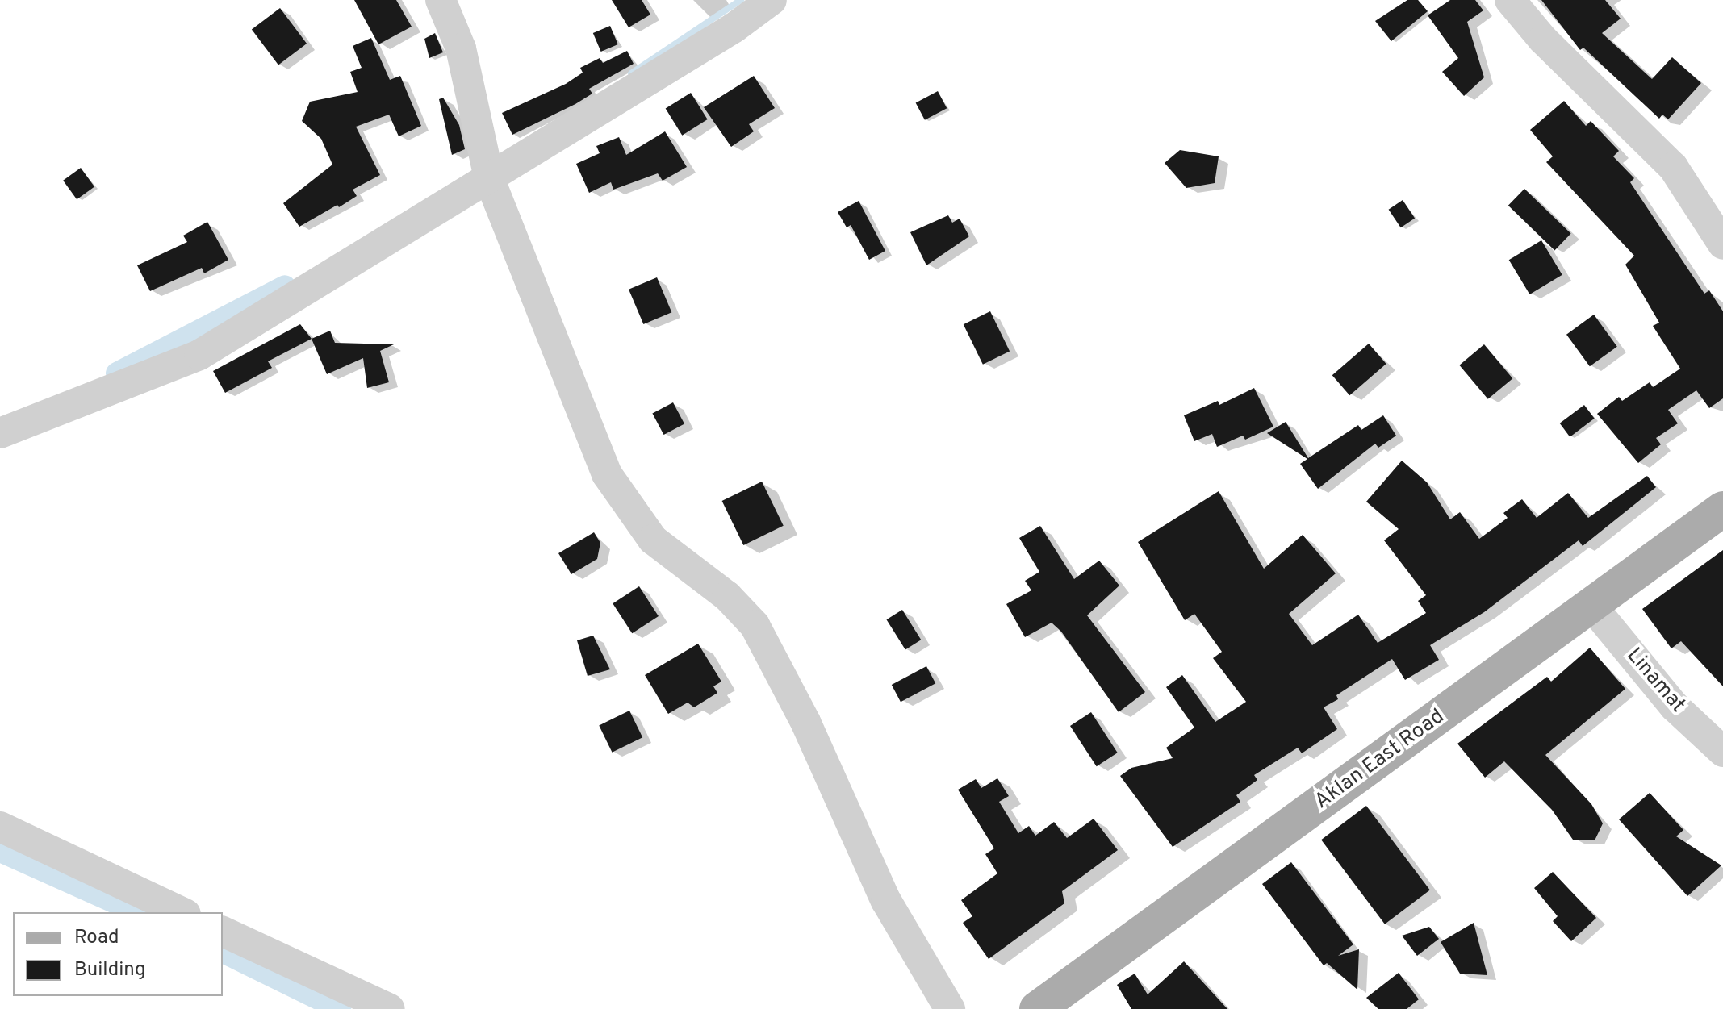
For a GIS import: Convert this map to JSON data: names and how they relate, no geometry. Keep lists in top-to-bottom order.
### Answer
{
  "streets": {
    "main road": ["Aklan East Road"],
    "street": ["Linamat"]
  },
  "crossings": [
    ["Linamat", "Aklan East Road"]
  ],
  "legend": ["Road", "Building"]
}
